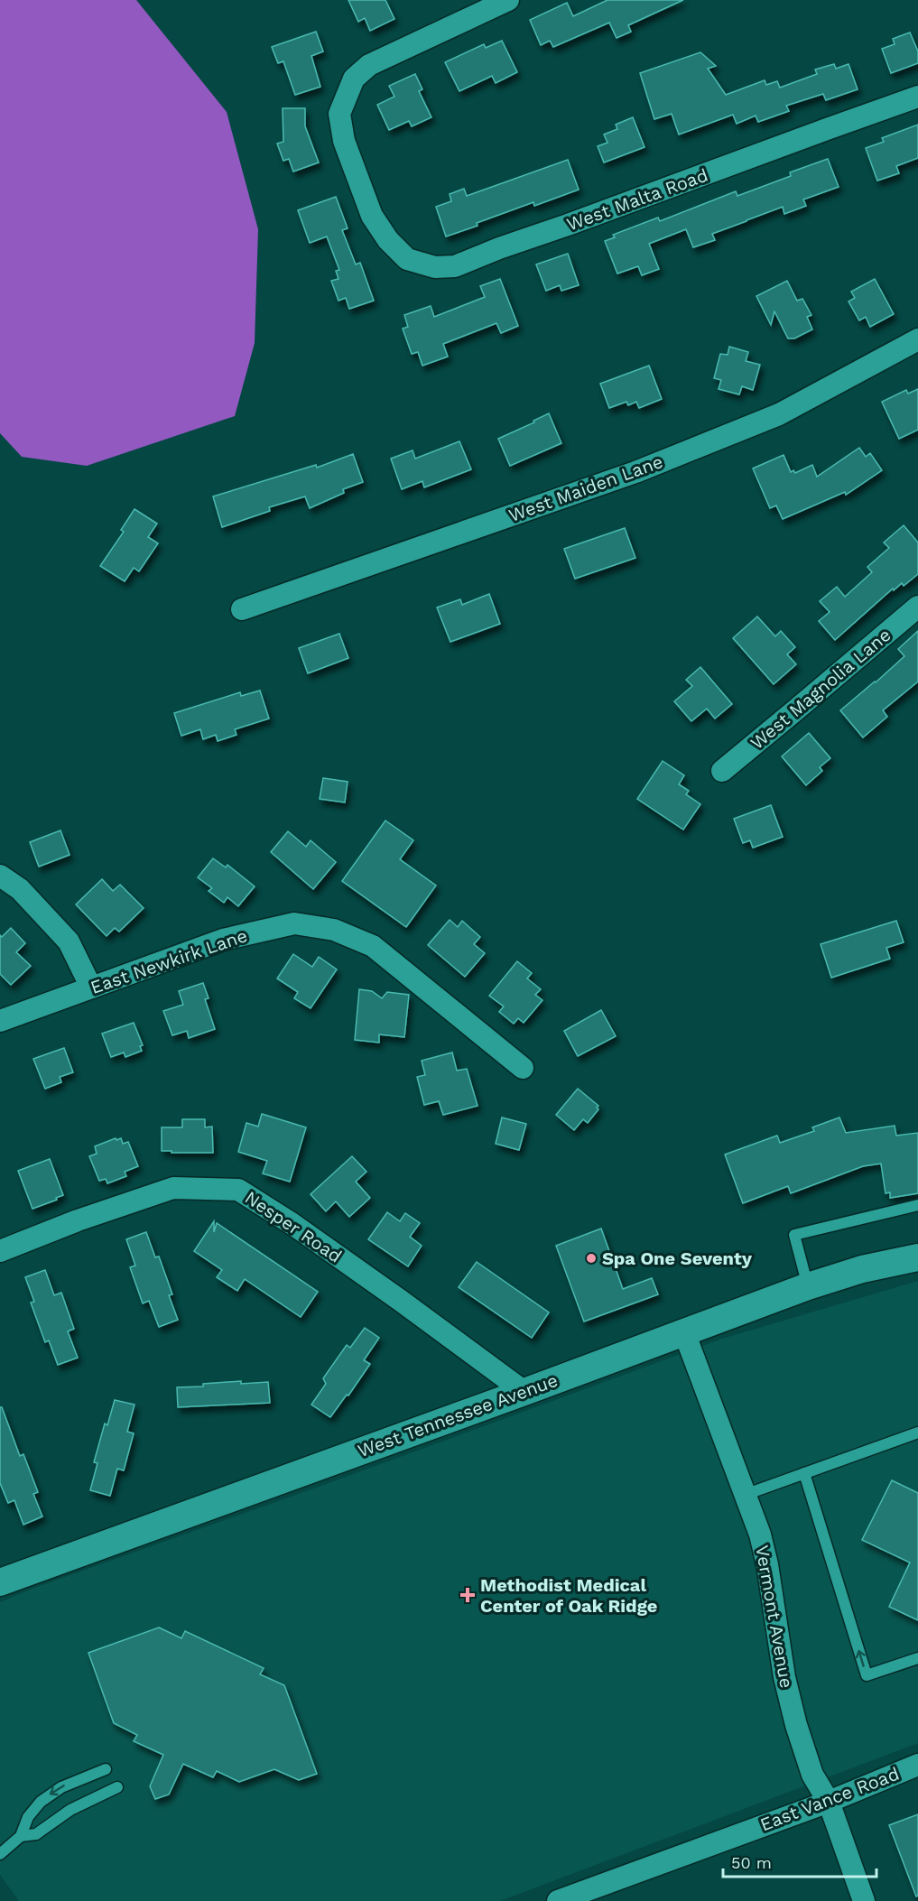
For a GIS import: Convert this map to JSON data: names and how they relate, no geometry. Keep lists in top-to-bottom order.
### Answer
{
  "streets": {
    "street": [
      "West Malta Road",
      "West Maiden Lane",
      "West Magnolia Lane",
      "East Newkirk Lane",
      "Nesper Road",
      "West Tennessee Avenue",
      "Vermont Avenue",
      "East Vance Road"
    ]
  },
  "crossings": [
    ["Nesper Road", "West Tennessee Avenue"],
    ["West Tennessee Avenue", "Vermont Avenue"],
    ["Vermont Avenue", "East Vance Road"]
  ],
  "places": {
    "other": ["Spa One Seventy"],
    "health": ["Methodist Medical Center of Oak Ridge"]
  },
  "scale_bar": "50 m"
}
